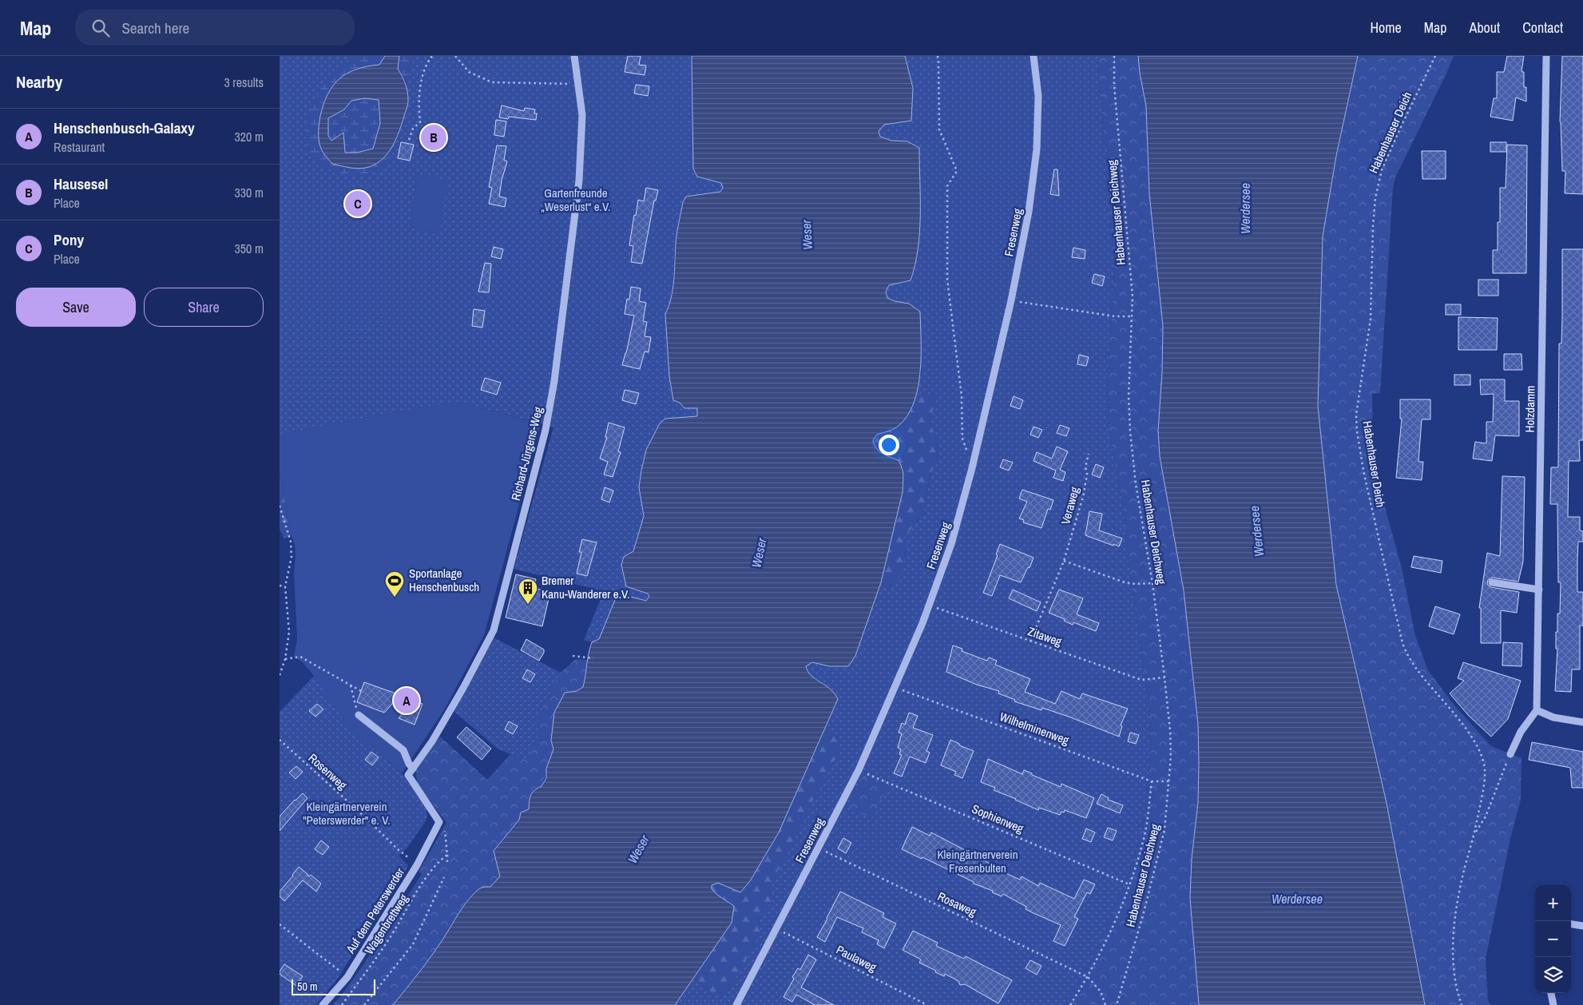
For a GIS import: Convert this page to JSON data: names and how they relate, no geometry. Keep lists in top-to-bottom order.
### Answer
{
  "streets": {
    "street": [
      "Fresenweg",
      "Holzdamm",
      "Richard-Jürgens-Weg",
      "Auf dem Peterswerder"
    ],
    "path": [
      "Habenhauser Deich",
      "Habenhauser Deichweg",
      "Veraweg",
      "Zitaweg",
      "Wilhelminenweg",
      "Rosenweg",
      "Sophienweg",
      "Rosaweg",
      "Wagenbrettweg",
      "Paulaweg"
    ]
  },
  "crossings": [
    ["Habenhauser Deichweg", "Zitaweg"],
    ["Habenhauser Deichweg", "Wilhelminenweg"],
    ["Habenhauser Deichweg", "Sophienweg"],
    ["Habenhauser Deichweg", "Rosaweg"],
    ["Fresenweg", "Zitaweg"],
    ["Fresenweg", "Wilhelminenweg"],
    ["Fresenweg", "Sophienweg"],
    ["Fresenweg", "Rosaweg"],
    ["Fresenweg", "Paulaweg"],
    ["Veraweg", "Zitaweg"],
    ["Rosenweg", "Auf dem Peterswerder"]
  ],
  "water": ["Werdersee", "Weser"],
  "parks": ["Gartenfreunde „Weserlust“ e.V.", "Kleingärtnerverein \"Peterswerder\" e. V.", "Kleingärtnerverein Fresenbulten"],
  "places": {
    "sports": ["Sportanlage Henschenbusch"],
    "building": ["Bremer Kanu-Wanderer e.V."]
  },
  "scale_bar": "50 m",
  "page": {
    "header": "Map",
    "search": "Search here",
    "nav": [
      "Home",
      "Map",
      "About",
      "Contact"
    ],
    "heading": ["Nearby", "3 results"],
    "list": [
      {
        "mark": "A",
        "name": "Henschenbusch-Galaxy",
        "note": "Restaurant",
        "value": "320 m"
      },
      {
        "mark": "B",
        "name": "Hausesel",
        "note": "Place",
        "value": "330 m"
      },
      {
        "mark": "C",
        "name": "Pony",
        "note": "Place",
        "value": "350 m"
      }
    ],
    "pins": ["B", "C", "A"],
    "buttons": ["Save", "Share"],
    "map_buttons": ["+", "−"],
    "scale": "50 m"
  }
}
